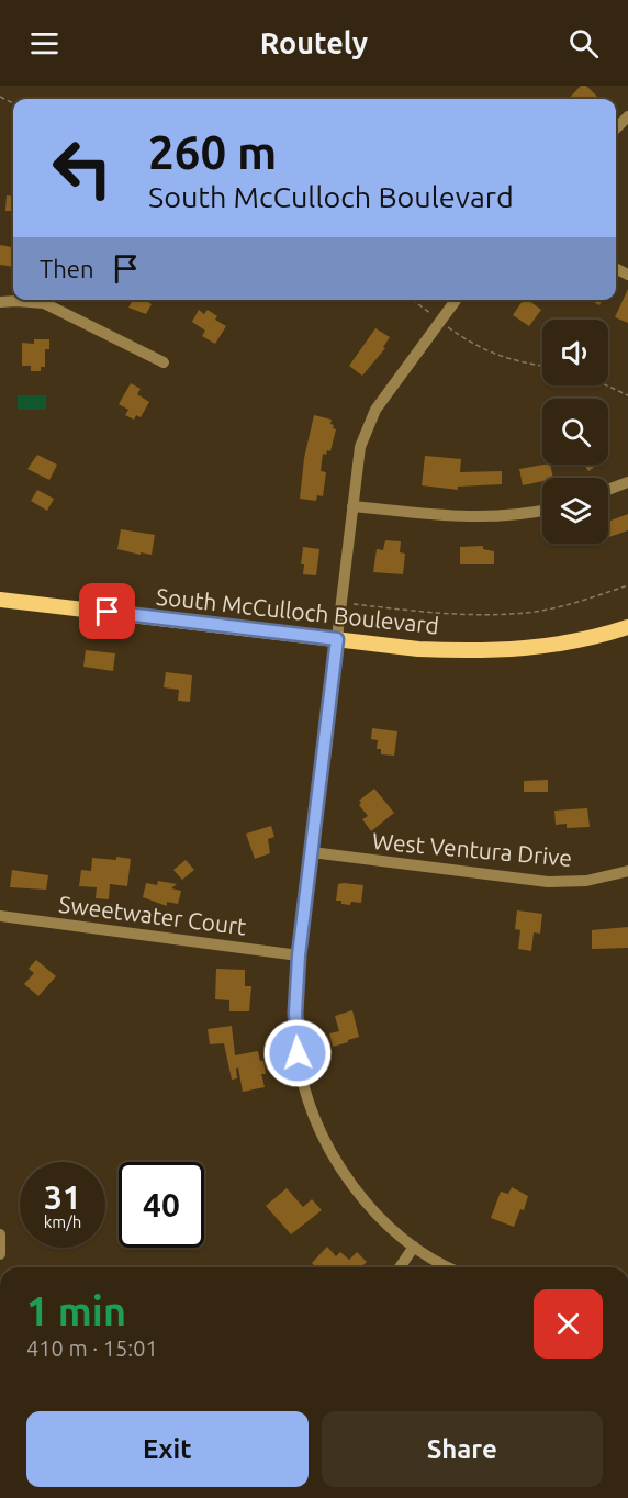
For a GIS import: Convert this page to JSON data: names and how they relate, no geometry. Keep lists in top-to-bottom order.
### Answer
{
  "streets": {
    "main road": ["South McCulloch Boulevard"],
    "street": ["West Ventura Drive", "Sweetwater Court"]
  },
  "page": {
    "header": "Routely",
    "turn": ["260 m", "South McCulloch Boulevard"],
    "then": "Then",
    "speed": "31 km/h",
    "limit": "40",
    "heading": ["1 min", "410 m · 15:01"],
    "buttons": ["Exit", "Share"]
  }
}
